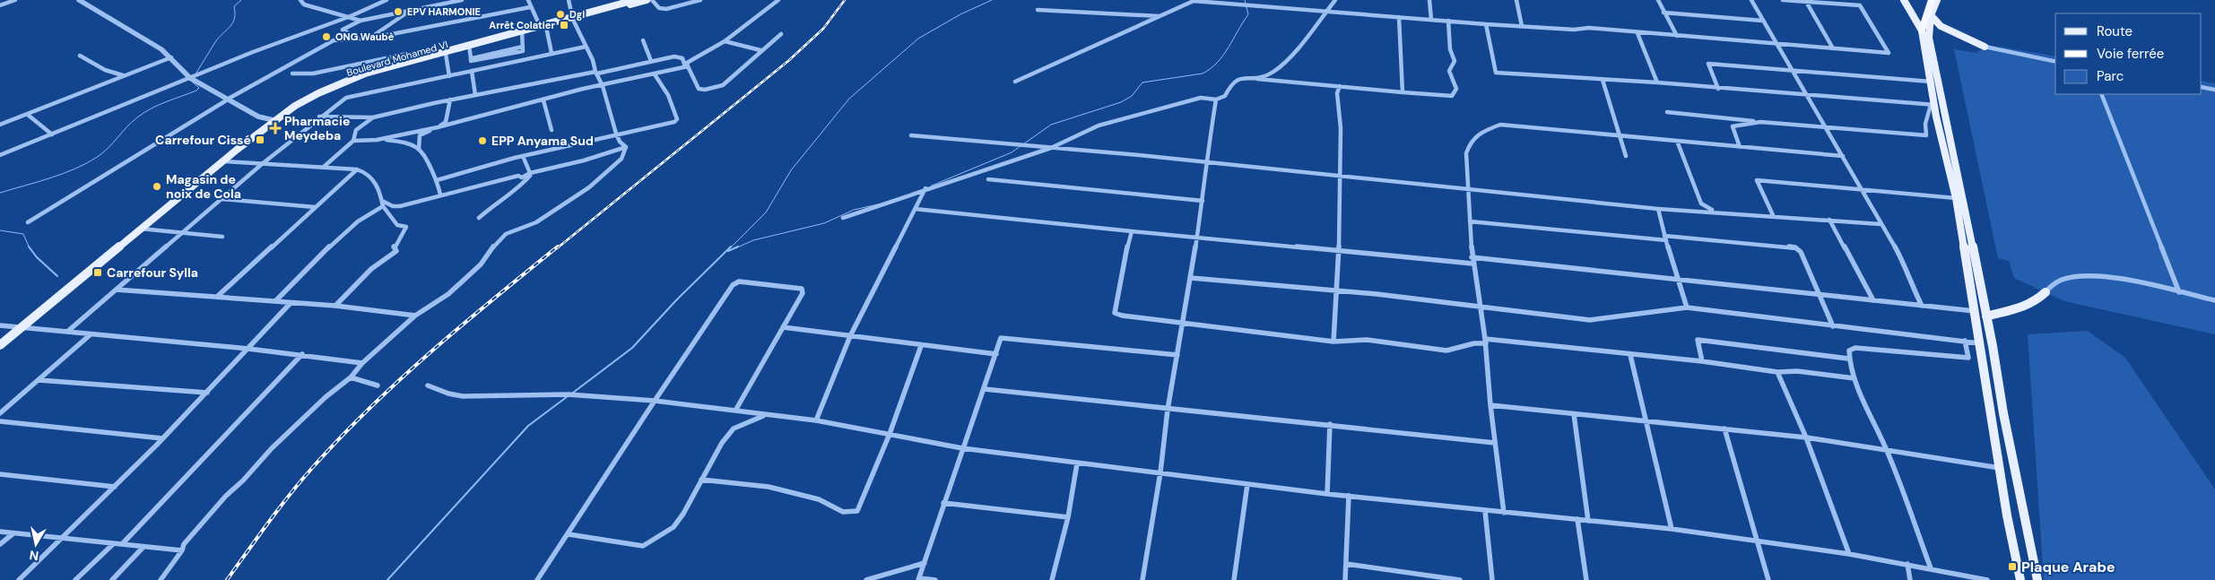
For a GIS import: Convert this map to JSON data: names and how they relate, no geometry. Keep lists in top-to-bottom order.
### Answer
{
  "streets": {
    "main road": ["Boulevard Mohamed VI"]
  },
  "places": {
    "other": [
      "EPV HARMONIE",
      "Dgi",
      "ONG Waubè",
      "EPP Anyama Sud",
      "Magasin de noix de Cola"
    ],
    "transit": [
      "Arrêt Colatier",
      "Carrefour Cissé",
      "Carrefour Sylla",
      "Plaque Arabe"
    ],
    "health": ["Pharmacie Meydeba"]
  },
  "legend": ["Route", "Voie ferrée", "Parc"],
  "north": "bottom"
}
